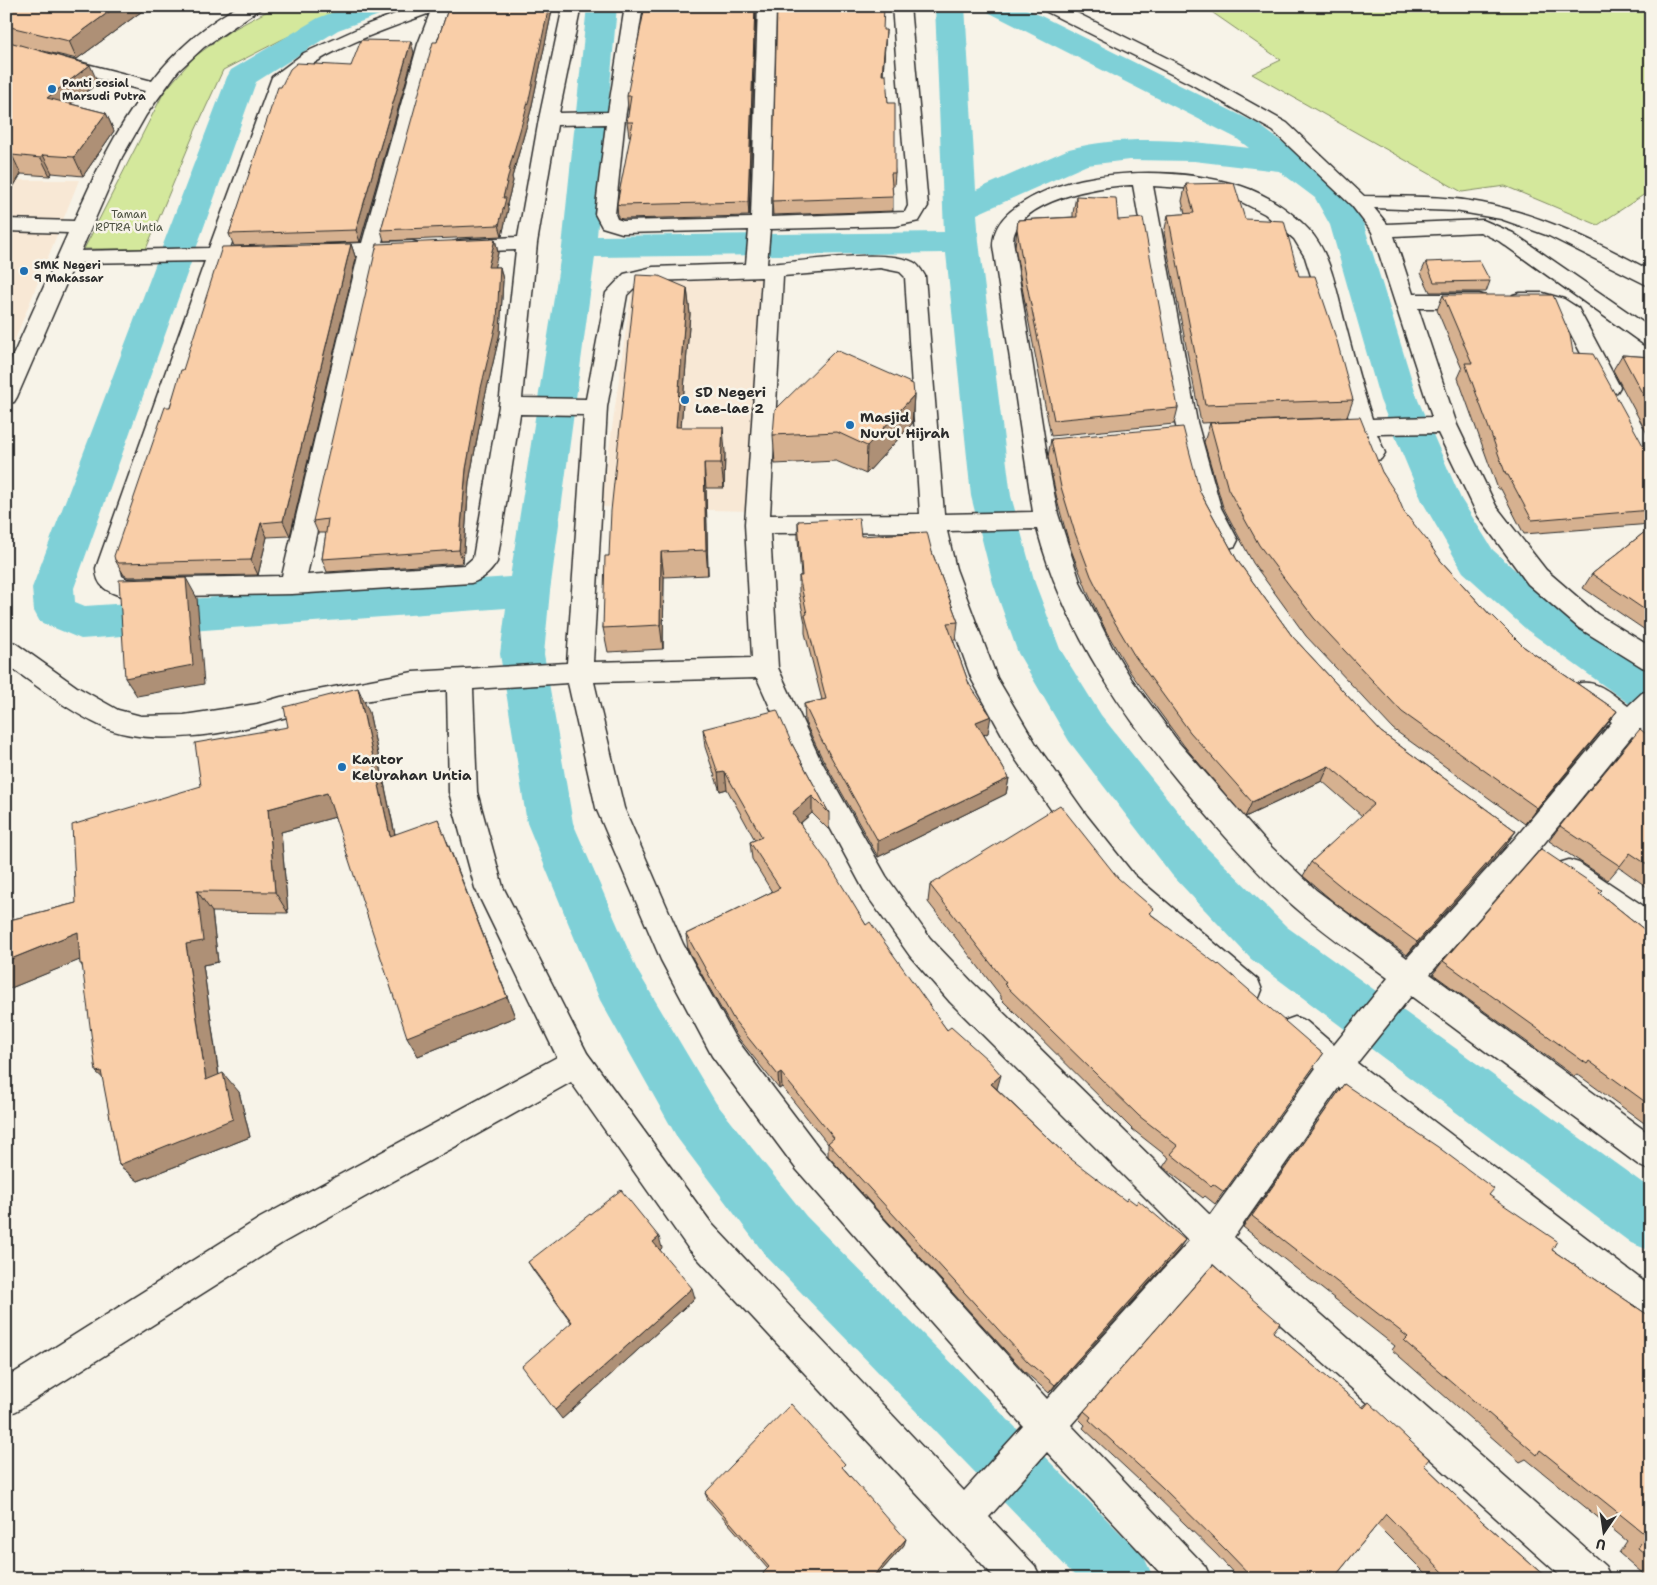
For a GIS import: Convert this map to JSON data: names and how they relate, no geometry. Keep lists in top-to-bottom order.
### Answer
{
  "parks": ["Taman RPTRA Untia"],
  "places": [
    "Panti sosial Marsudi Putra",
    "SMK Negeri 9 Makassar",
    "SD Negeri Lae-lae 2",
    "Masjid Nurul Hijrah",
    "Kantor Kelurahan Untia"
  ],
  "north": "bottom"
}
